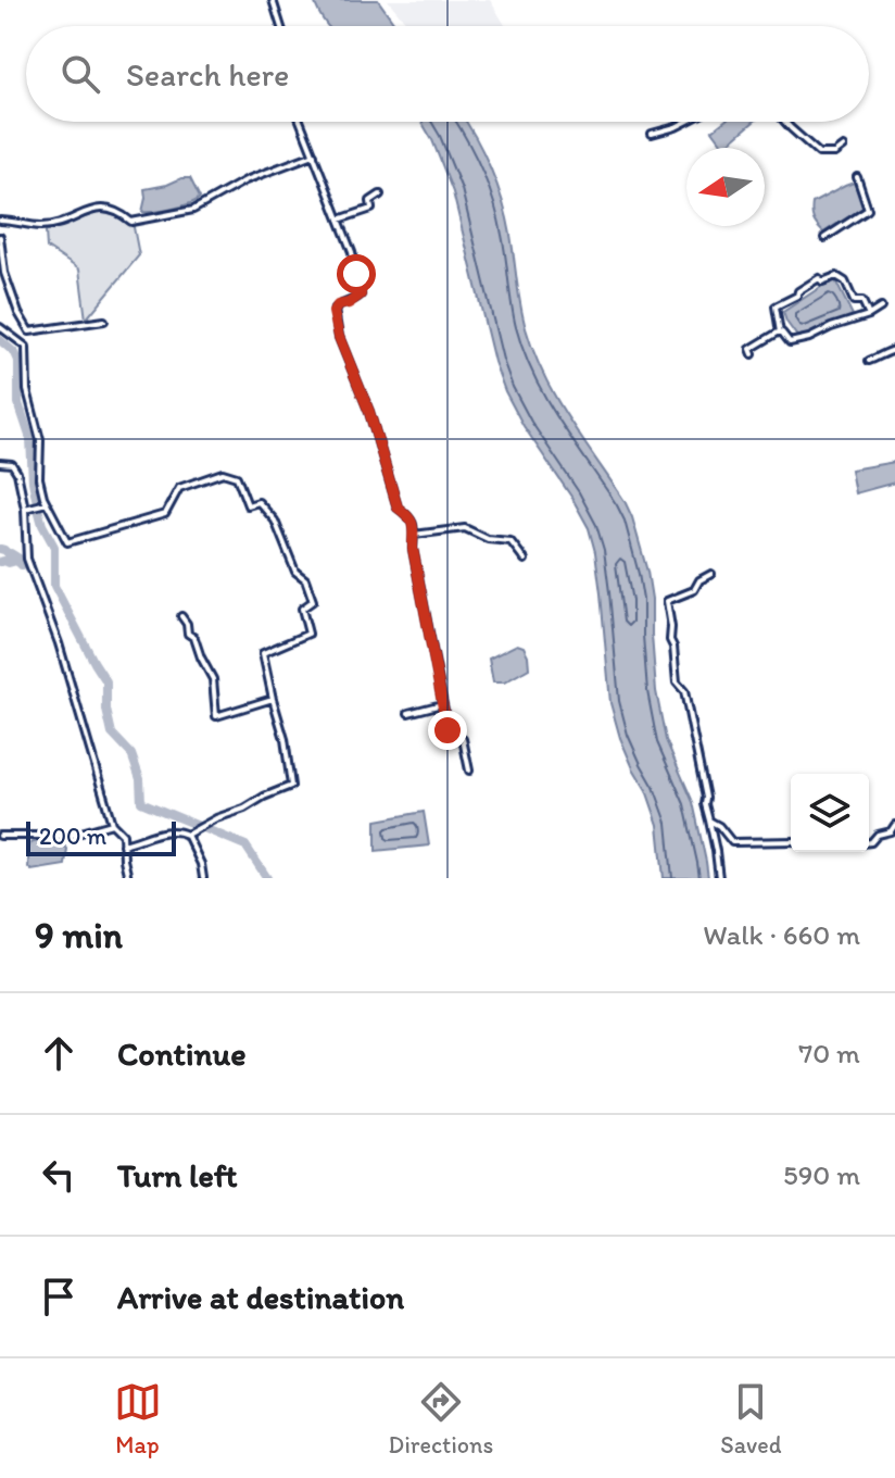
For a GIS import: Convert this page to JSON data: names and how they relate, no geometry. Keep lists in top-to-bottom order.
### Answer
{
  "scale_bar": "200 m",
  "north": "left",
  "page": {
    "search": "Search here",
    "scale": "200 m",
    "heading": ["9 min", "Walk · 660 m"],
    "list": [
      ["Continue", "70 m"],
      ["Turn left", "590 m"],
      "Arrive at destination"
    ],
    "nav": ["Map", "Directions", "Saved"]
  }
}
